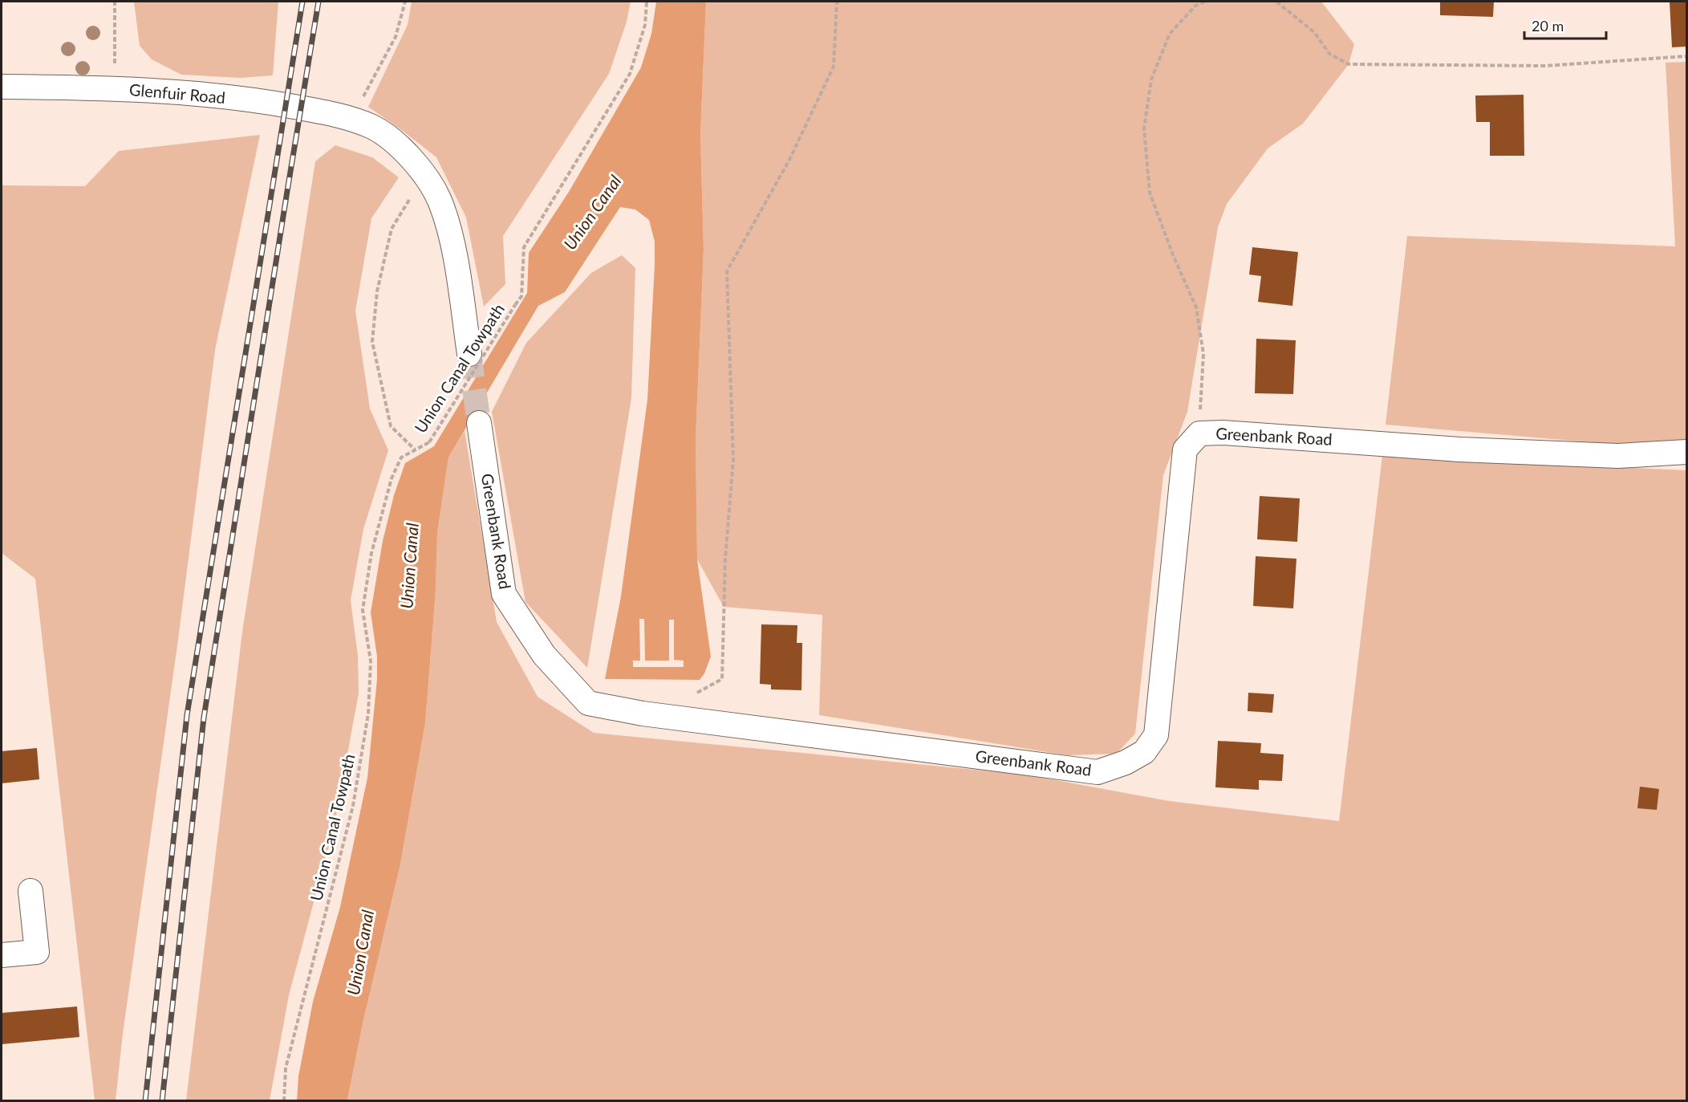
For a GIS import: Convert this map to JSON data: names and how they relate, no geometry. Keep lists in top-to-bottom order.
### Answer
{
  "streets": {
    "street": ["Glenfuir Road", "Greenbank Road"],
    "path": ["Union Canal Towpath"]
  },
  "water": ["Union Canal"],
  "scale_bar": "20 m"
}
